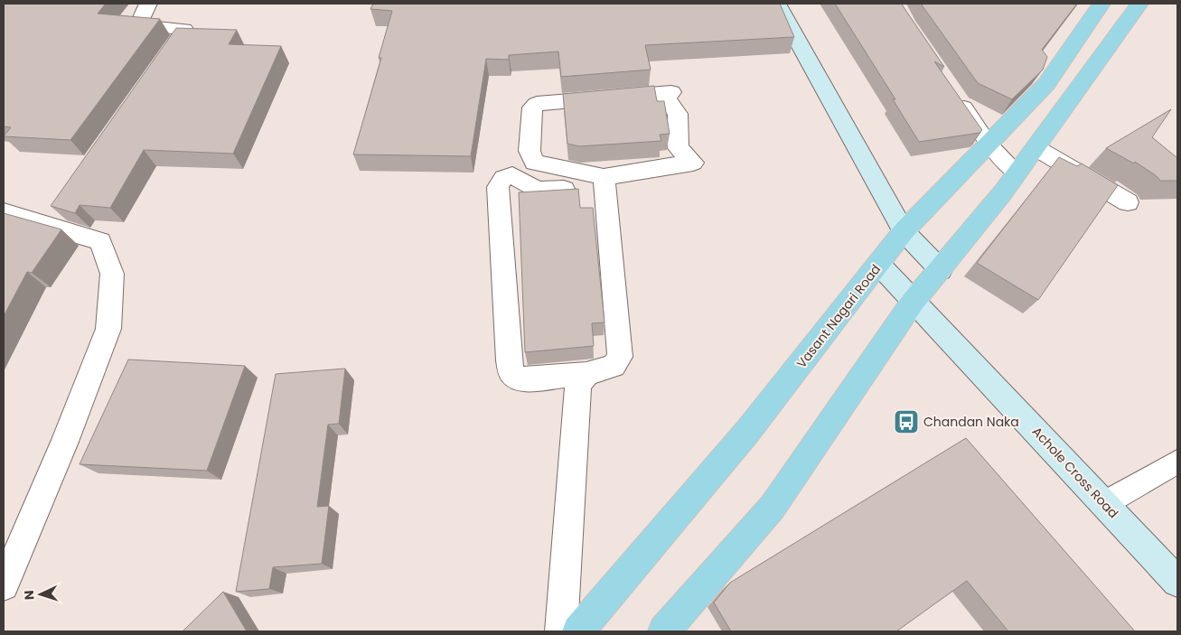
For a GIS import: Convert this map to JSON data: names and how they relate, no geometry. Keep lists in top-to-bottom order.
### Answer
{
  "streets": {
    "main road": ["Vasant Nagari Road"],
    "street": ["Achole Cross Road"]
  },
  "crossings": [
    ["Vasant Nagari Road", "Achole Cross Road"]
  ],
  "places": {
    "bus stop": ["Chandan Naka"]
  },
  "north": "left"
}
